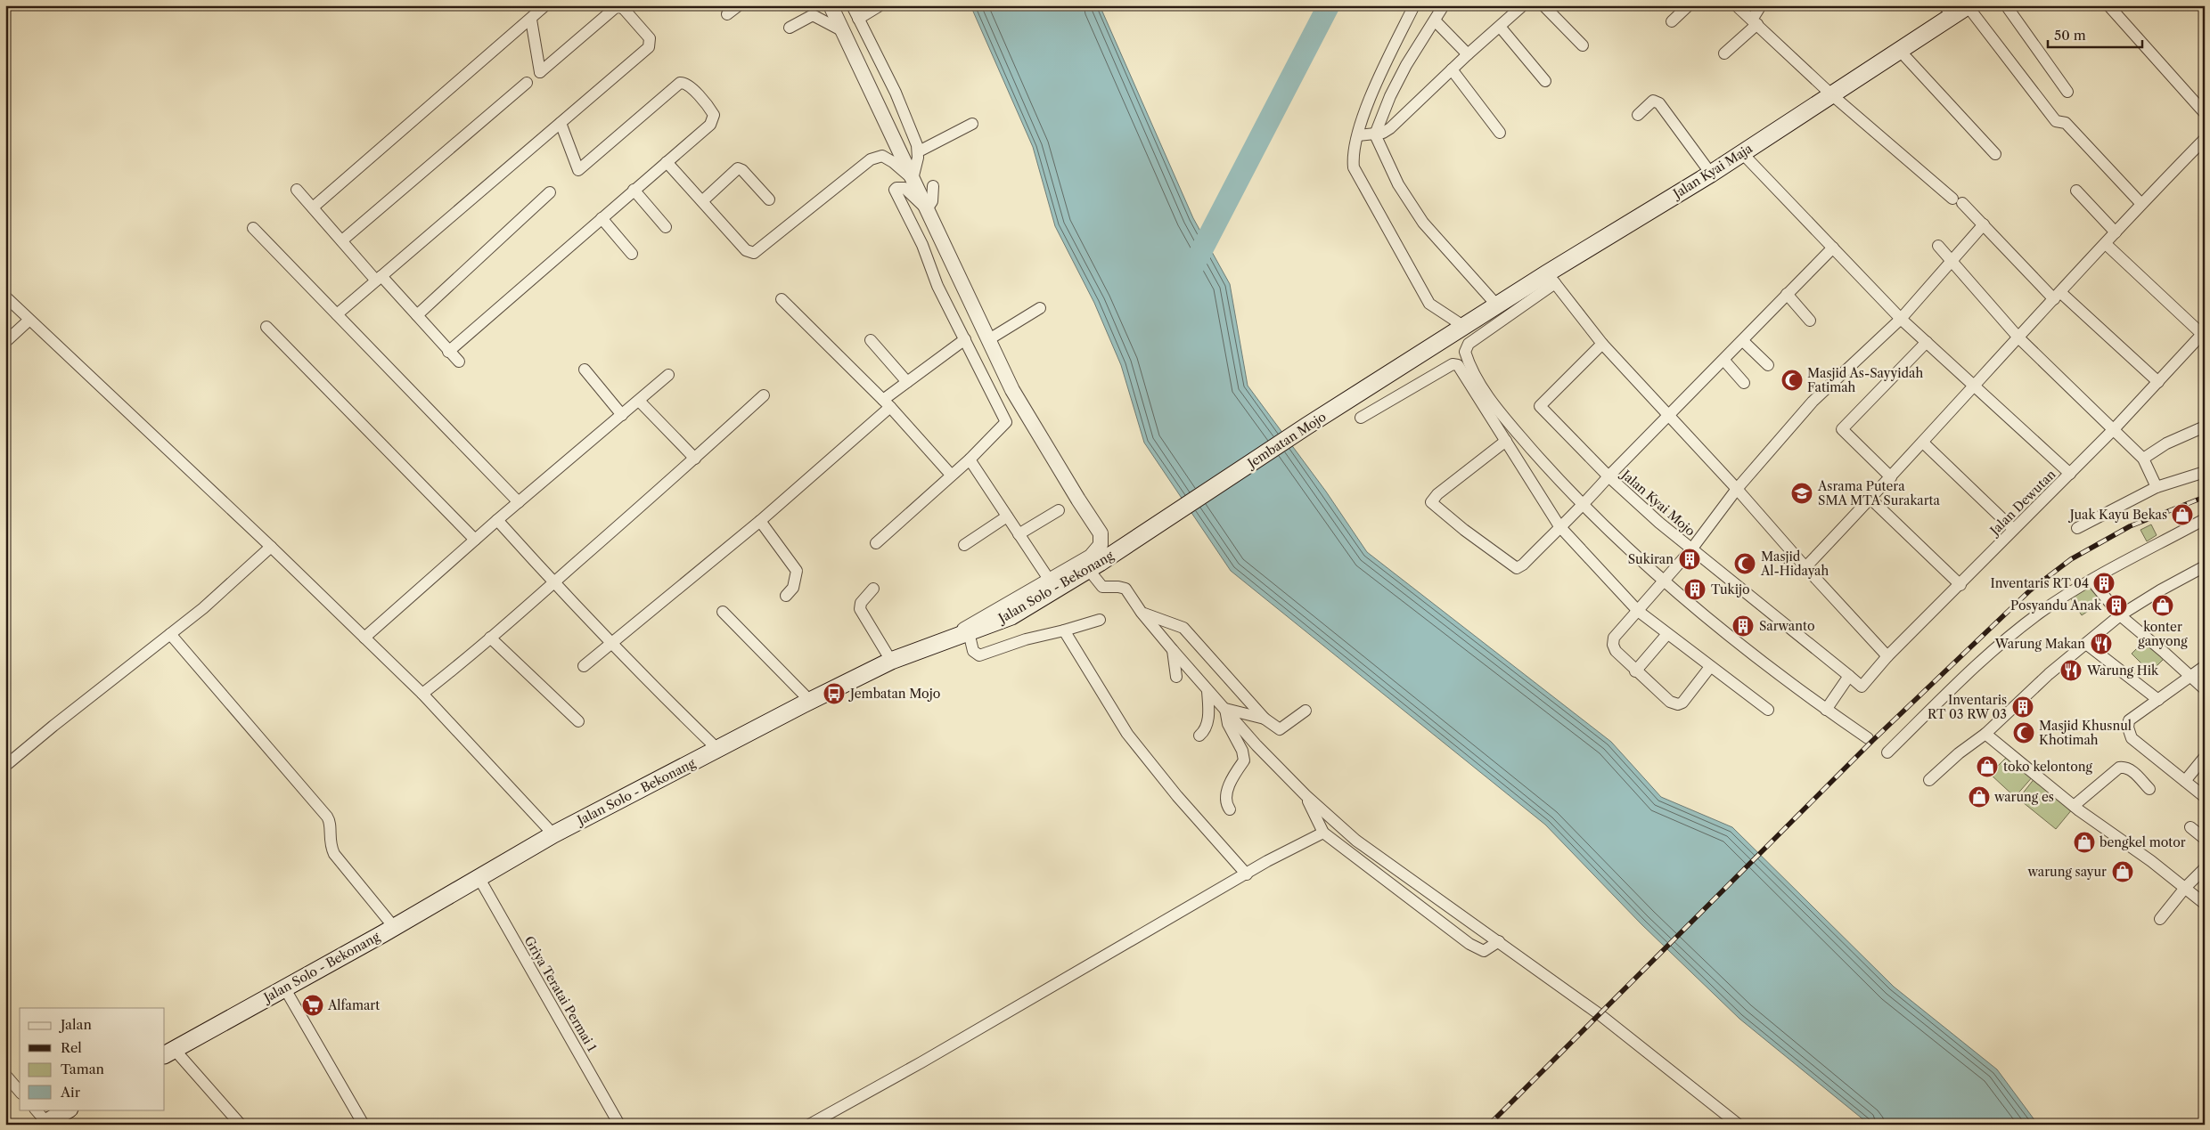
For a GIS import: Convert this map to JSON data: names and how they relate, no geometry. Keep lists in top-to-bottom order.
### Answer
{
  "streets": {
    "main road": ["Jalan Kyai Maja", "Jembatan Mojo", "Jalan Solo - Bekonang"],
    "street": ["Jalan Dewutan", "Jalan Kyai Mojo", "Griya Teratai Permai 1"]
  },
  "crossings": [
    ["Jalan Kyai Maja", "Jembatan Mojo"],
    ["Jembatan Mojo", "Jalan Solo - Bekonang"],
    ["Jalan Dewutan", "Jalan Kyai Mojo"],
    ["Jalan Solo - Bekonang", "Griya Teratai Permai 1"]
  ],
  "places": {
    "mosque": ["Masjid As-Sayyidah Fatimah", "Masjid Al-Hidayah", "Masjid Khusnul Khotimah"],
    "school or university": ["Asrama Putera SMA MTA Surakarta"],
    "shop": [
      "Juak Kayu Bekas",
      "konter ganyong",
      "toko kelontong",
      "warung es",
      "bengkel motor",
      "warung sayur"
    ],
    "building": [
      "Sukiran",
      "Inventaris RT 04",
      "Tukijo",
      "Posyandu Anak",
      "Sarwanto",
      "Inventaris RT 03 RW 03"
    ],
    "restaurant": ["Warung Makan", "Warung Hik"],
    "bus stop": ["Jembatan Mojo"],
    "supermarket": ["Alfamart"]
  },
  "legend": [
    "Jalan",
    "Rel",
    "Taman",
    "Air"
  ],
  "scale_bar": "50 m"
}
